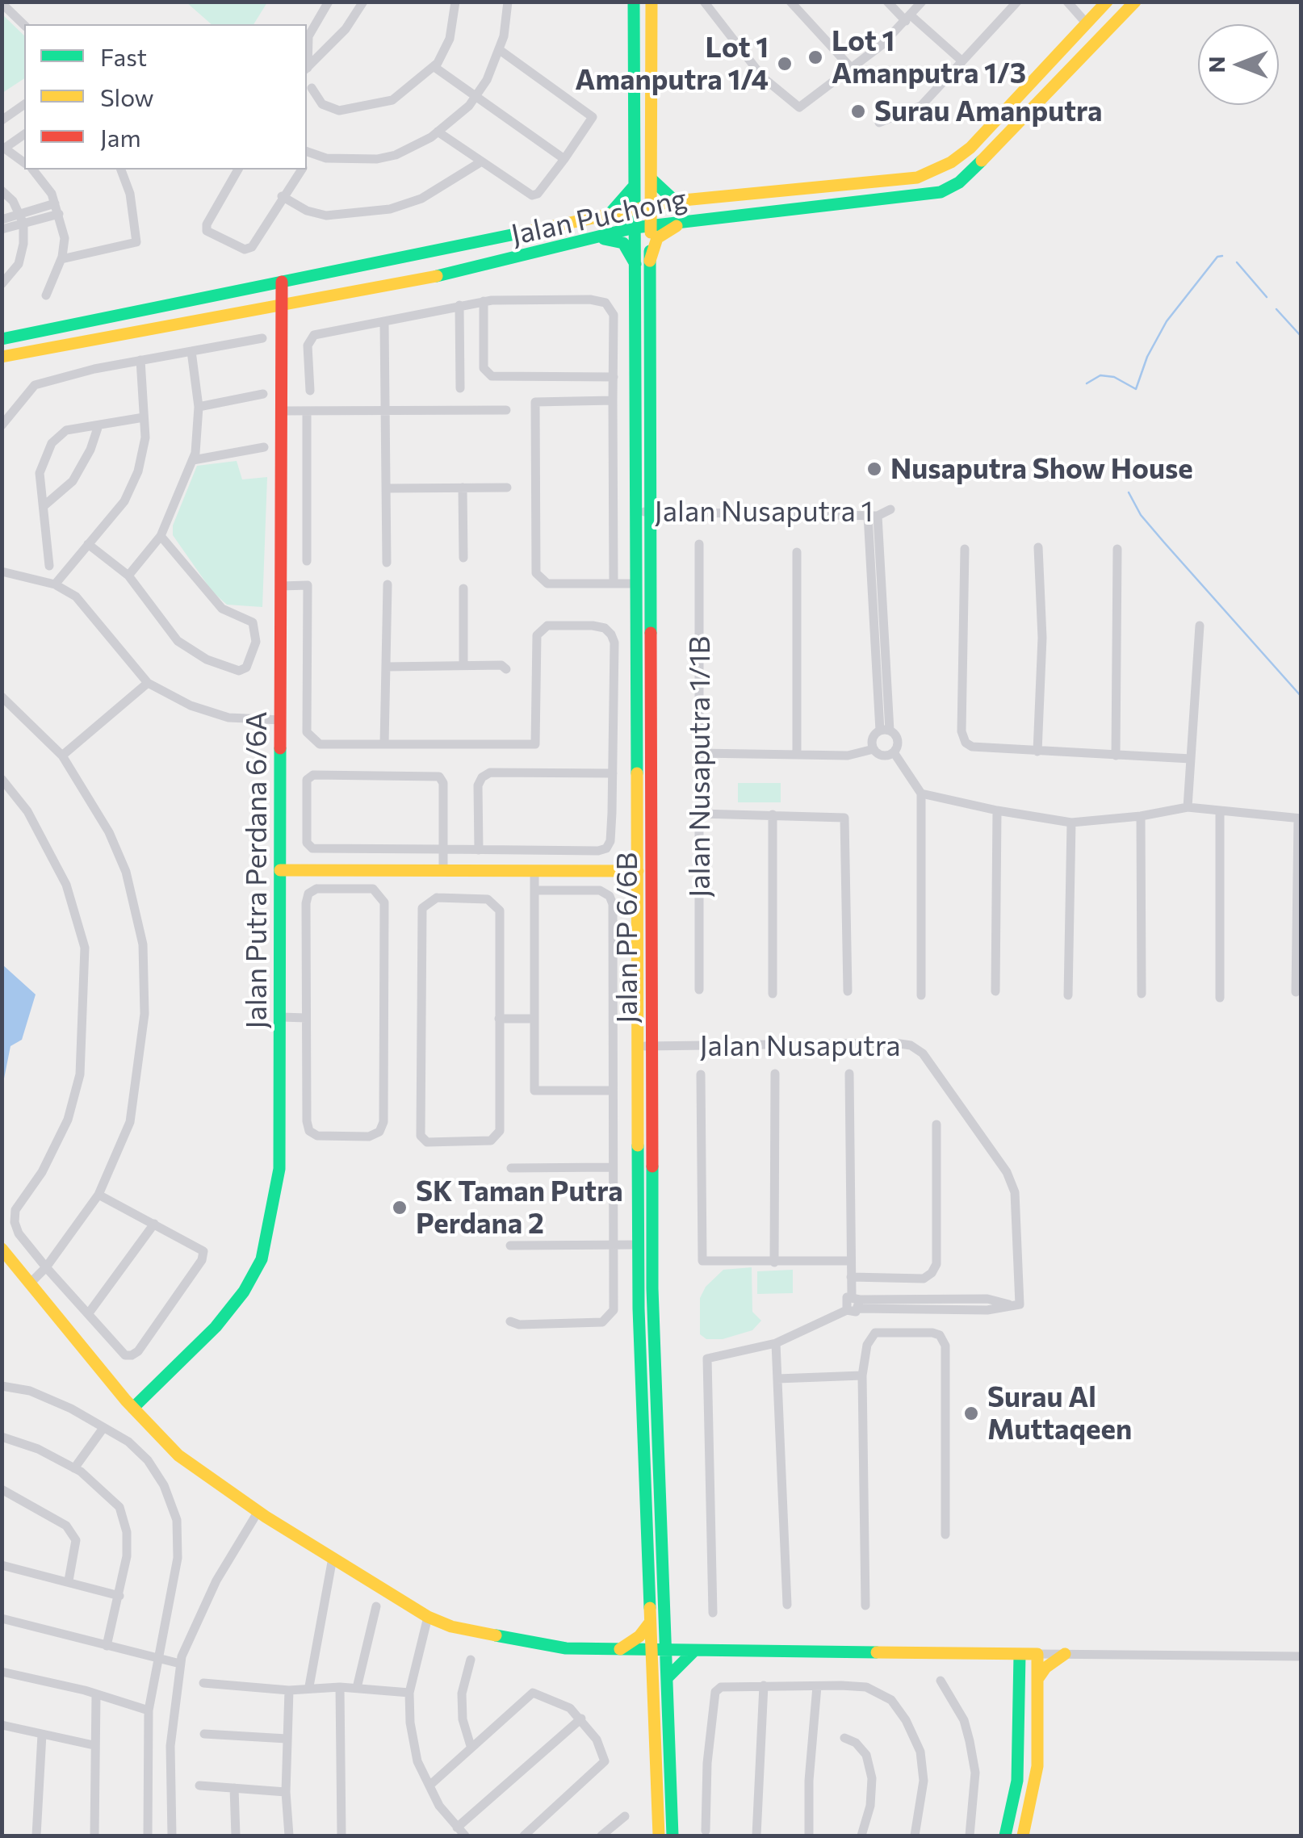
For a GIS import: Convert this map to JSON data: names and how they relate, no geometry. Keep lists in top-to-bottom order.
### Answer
{
  "streets": {
    "street": [
      "Jalan Puchong",
      "Jalan Nusaputra 1",
      "Jalan Nusaputra 1/1B",
      "Jalan Putra Perdana 6/6A",
      "Jalan PP 6/6B",
      "Jalan Nusaputra"
    ]
  },
  "crossings": [
    ["Jalan Puchong", "Jalan Putra Perdana 6/6A"],
    ["Jalan Puchong", "Jalan PP 6/6B"],
    ["Jalan Nusaputra 1", "Jalan PP 6/6B"],
    ["Jalan PP 6/6B", "Jalan Nusaputra"]
  ],
  "places": [
    "Lot 1 Amanputra 1/3",
    "Lot 1 Amanputra 1/4",
    "Surau Amanputra",
    "Nusaputra Show House",
    "SK Taman Putra Perdana 2",
    "Surau Al Muttaqeen"
  ],
  "legend": ["Fast", "Slow", "Jam"],
  "north": "left"
}
